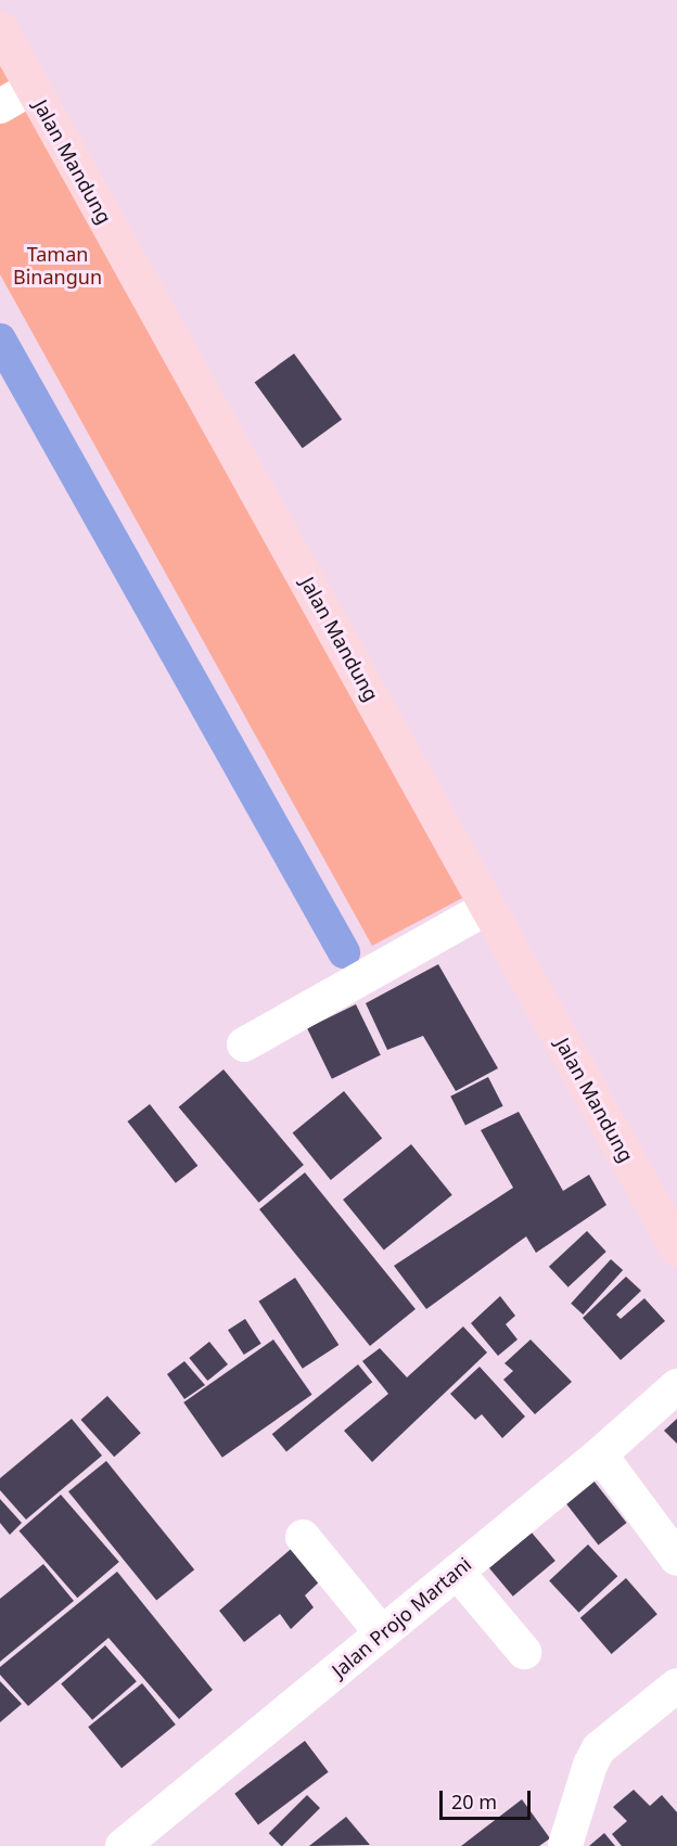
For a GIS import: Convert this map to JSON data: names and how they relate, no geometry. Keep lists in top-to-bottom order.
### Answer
{
  "streets": {
    "main road": ["Jalan Mandung"],
    "street": ["Jalan Projo Martani"]
  },
  "parks": ["Taman Binangun"],
  "scale_bar": "20 m"
}
